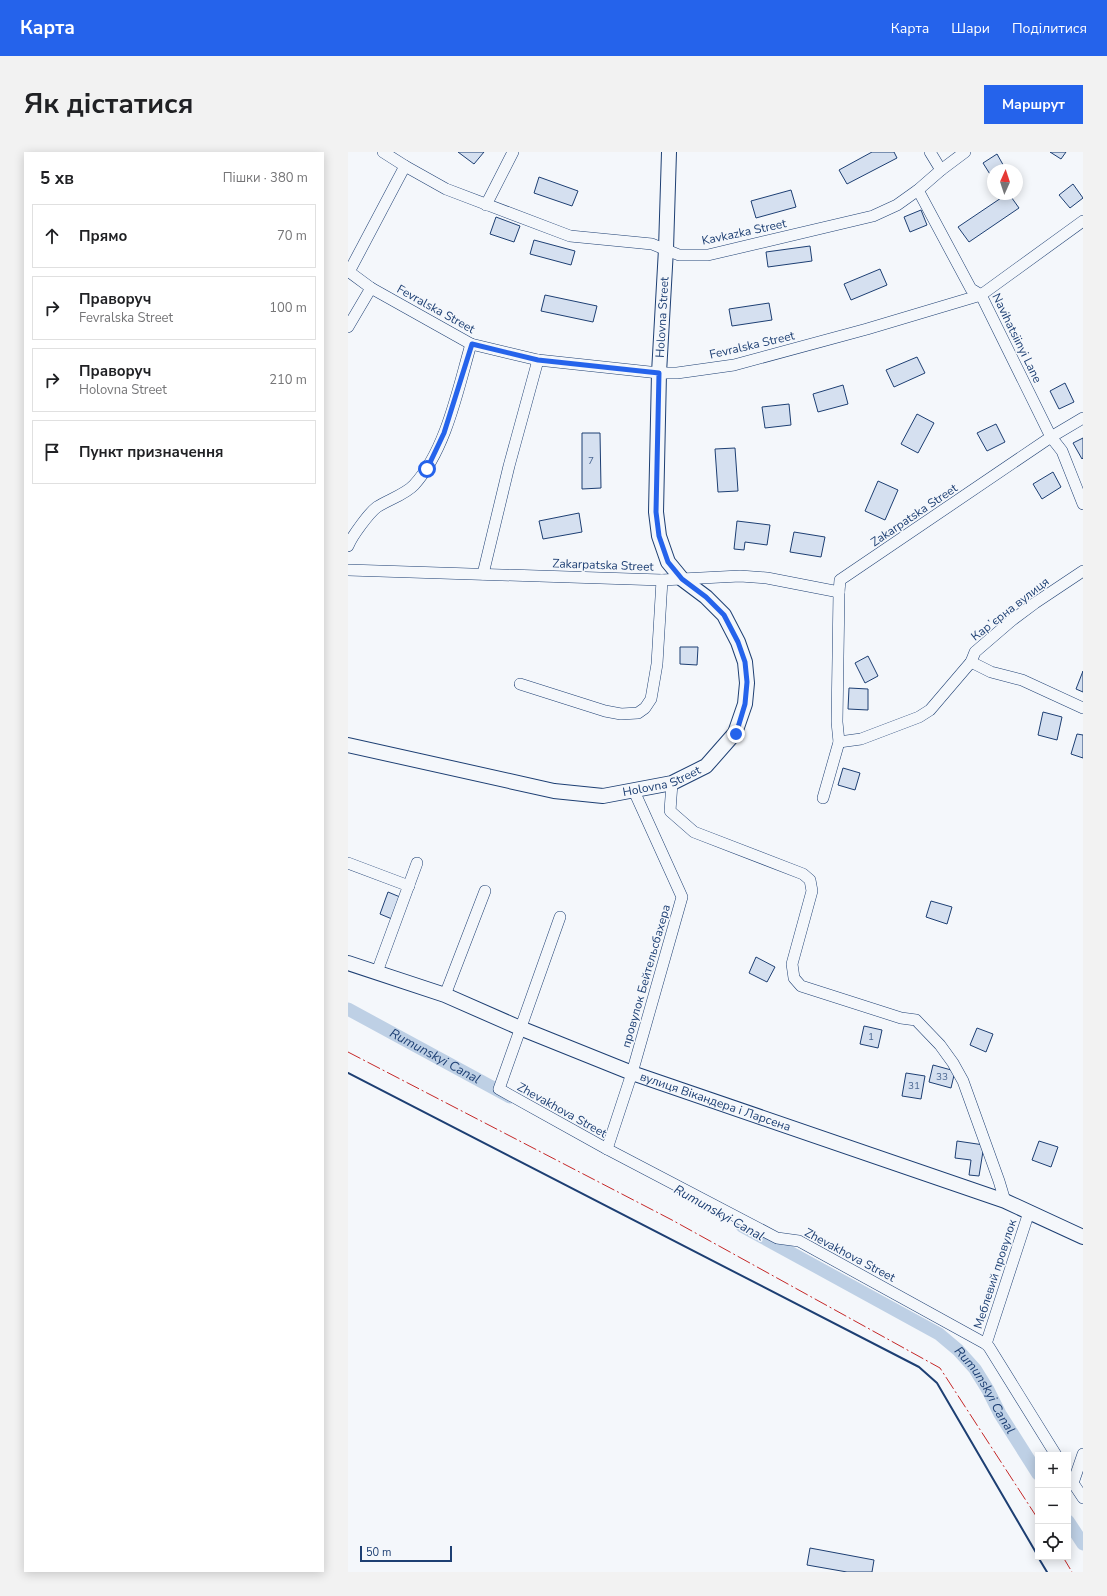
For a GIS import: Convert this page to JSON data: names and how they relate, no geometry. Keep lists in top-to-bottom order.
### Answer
{
  "streets": {
    "street": [
      "Kavkazka Street",
      "Fevralska Street",
      "Holovna Street",
      "Navihatsiinyi Lane",
      "Zakarpatska Street",
      "Карʼєрна вулиця",
      "провулок Бейтельсбахера",
      "вулиця Вікандера і Ларсена",
      "Zhevakhova Street",
      "Меблевий провулок"
    ]
  },
  "crossings": [
    ["Kavkazka Street", "Holovna Street"],
    ["Kavkazka Street", "Navihatsiinyi Lane"],
    ["Fevralska Street", "Holovna Street"],
    ["Fevralska Street", "Navihatsiinyi Lane"],
    ["Holovna Street", "Zakarpatska Street"],
    ["Holovna Street", "провулок Бейтельсбахера"],
    ["Navihatsiinyi Lane", "Zakarpatska Street"],
    ["провулок Бейтельсбахера", "вулиця Вікандера і Ларсена"],
    ["провулок Бейтельсбахера", "Zhevakhova Street"],
    ["вулиця Вікандера і Ларсена", "Zhevakhova Street"],
    ["вулиця Вікандера і Ларсена", "Меблевий провулок"],
    ["Zhevakhova Street", "Меблевий провулок"]
  ],
  "water": ["Rumunskyi Canal"],
  "house_numbers": [
    "7",
    "1",
    "33",
    "31"
  ],
  "scale_bar": "50 m",
  "north": "top",
  "page": {
    "header": "Карта",
    "nav": ["Карта", "Шари", "Поділитися"],
    "title": "Як дістатися",
    "buttons": "Маршрут",
    "heading": ["5 хв", "Пішки · 380 m"],
    "list": [
      ["Прямо", "70 m"],
      ["Праворуч", "Fevralska Street", "100 m"],
      ["Праворуч", "Holovna Street", "210 m"],
      "Пункт призначення"
    ],
    "map_buttons": ["+", "−"],
    "scale": "50 m"
  }
}
